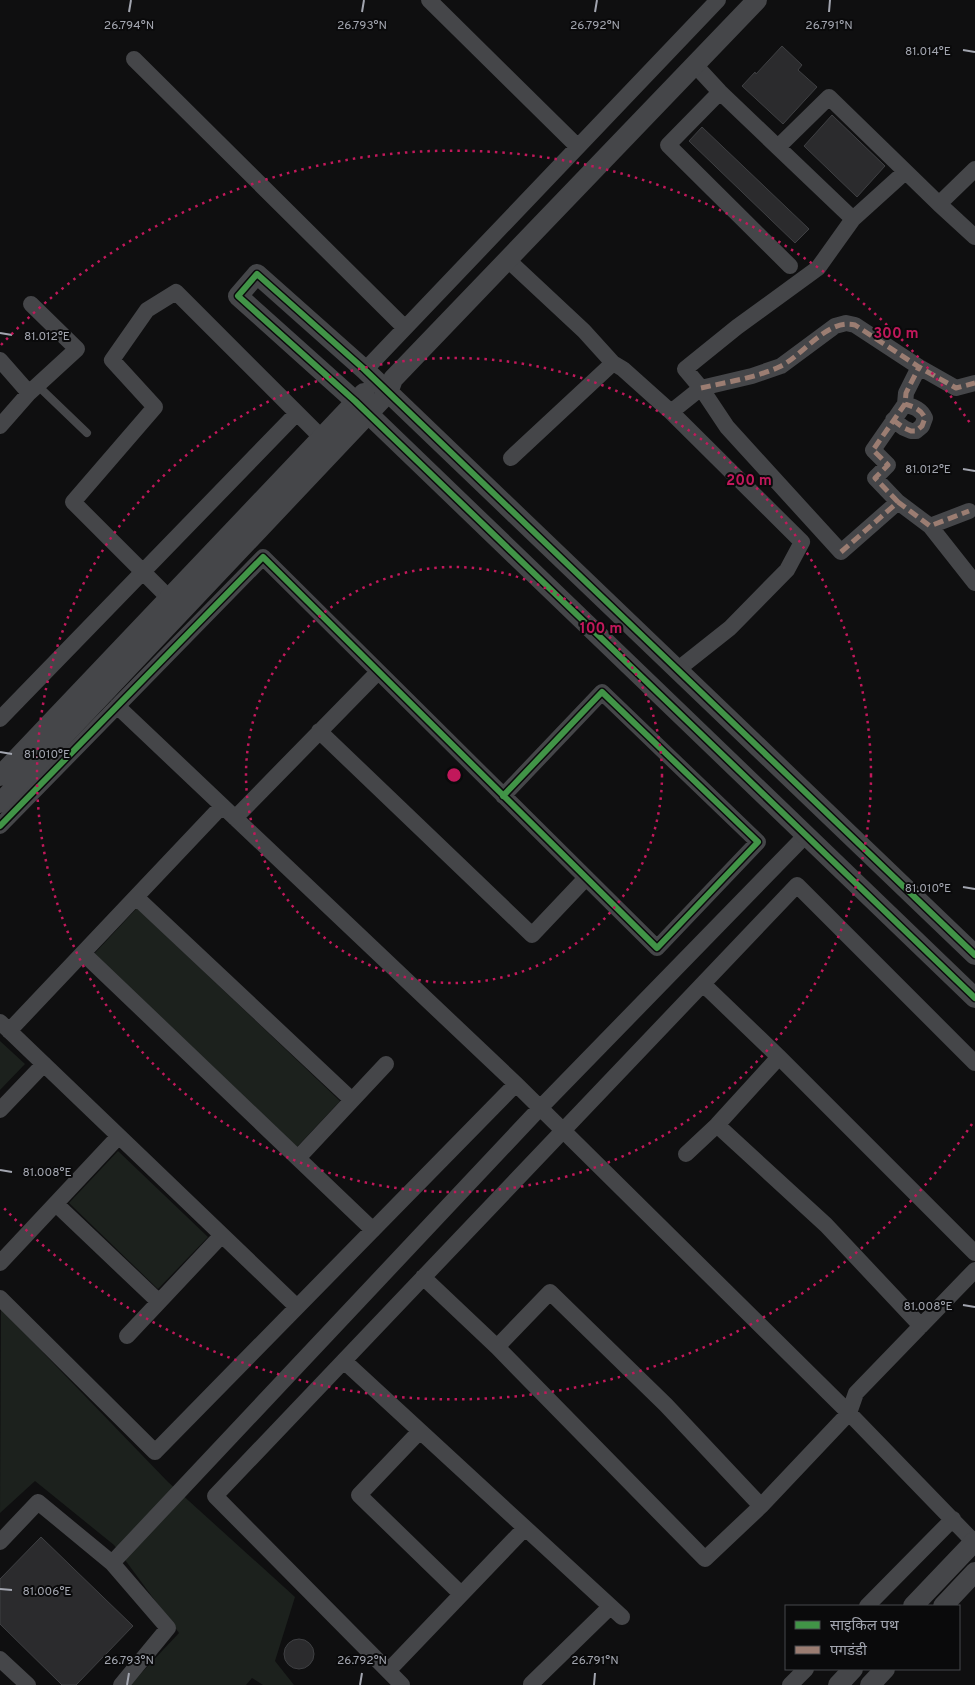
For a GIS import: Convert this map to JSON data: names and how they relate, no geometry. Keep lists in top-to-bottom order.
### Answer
{
  "legend": ["साइकिल पथ", "पगडंडी"],
  "coordinates": [
    "26.794°N",
    "26.793°N",
    "26.792°N",
    "26.791°N",
    "81.014°E",
    "81.012°E",
    "81.010°E",
    "81.008°E",
    "81.006°E"
  ],
  "rings": ["300 m", "200 m", "100 m"]
}
